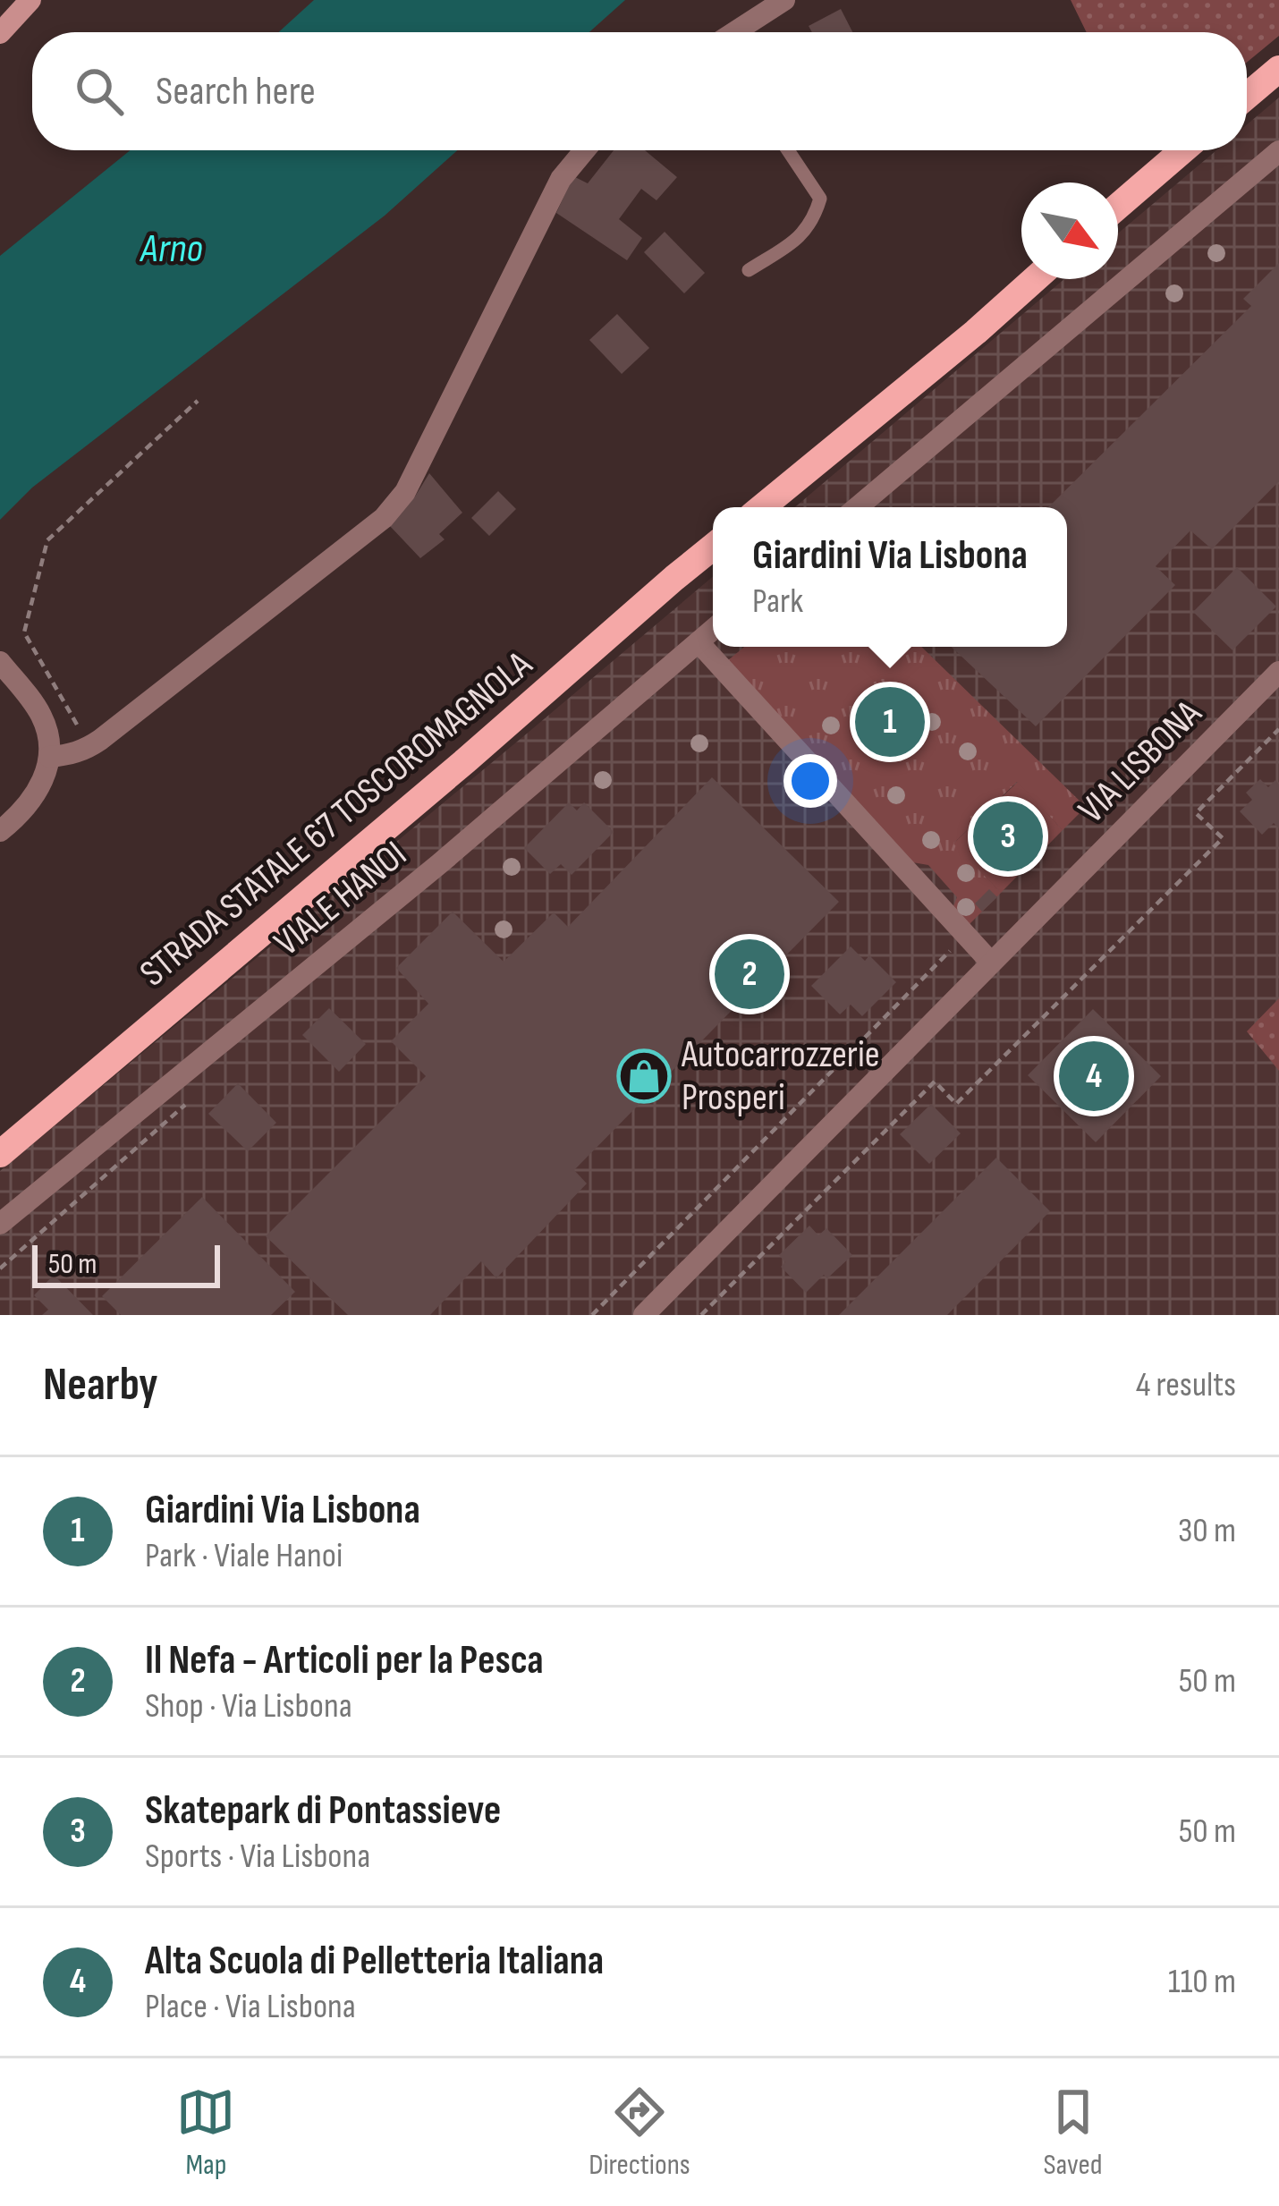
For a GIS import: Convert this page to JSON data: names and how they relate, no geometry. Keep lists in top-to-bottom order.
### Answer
{
  "streets": {
    "main road": ["STRADA STATALE 67 TOSCOROMAGNOLA"],
    "street": ["VIA LISBONA", "VIALE HANOI"]
  },
  "water": ["Arno"],
  "places": {
    "shop": ["Autocarrozzerie Prosperi"]
  },
  "scale_bar": "50 m",
  "north": "bottom right",
  "page": {
    "search": "Search here",
    "popup": ["Giardini Via Lisbona", "Park"],
    "pins": [
      "1",
      "3",
      "2",
      "4"
    ],
    "scale": "50 m",
    "heading": ["Nearby", "4 results"],
    "list": [
      {
        "mark": "1",
        "name": "Giardini Via Lisbona",
        "note": "Park · Viale Hanoi",
        "value": "30 m"
      },
      {
        "mark": "2",
        "name": "Il Nefa - Articoli per la Pesca",
        "note": "Shop · Via Lisbona",
        "value": "50 m"
      },
      {
        "mark": "3",
        "name": "Skatepark di Pontassieve",
        "note": "Sports · Via Lisbona",
        "value": "50 m"
      },
      {
        "mark": "4",
        "name": "Alta Scuola di Pelletteria Italiana",
        "note": "Place · Via Lisbona",
        "value": "110 m"
      }
    ],
    "nav": ["Map", "Directions", "Saved"]
  }
}
